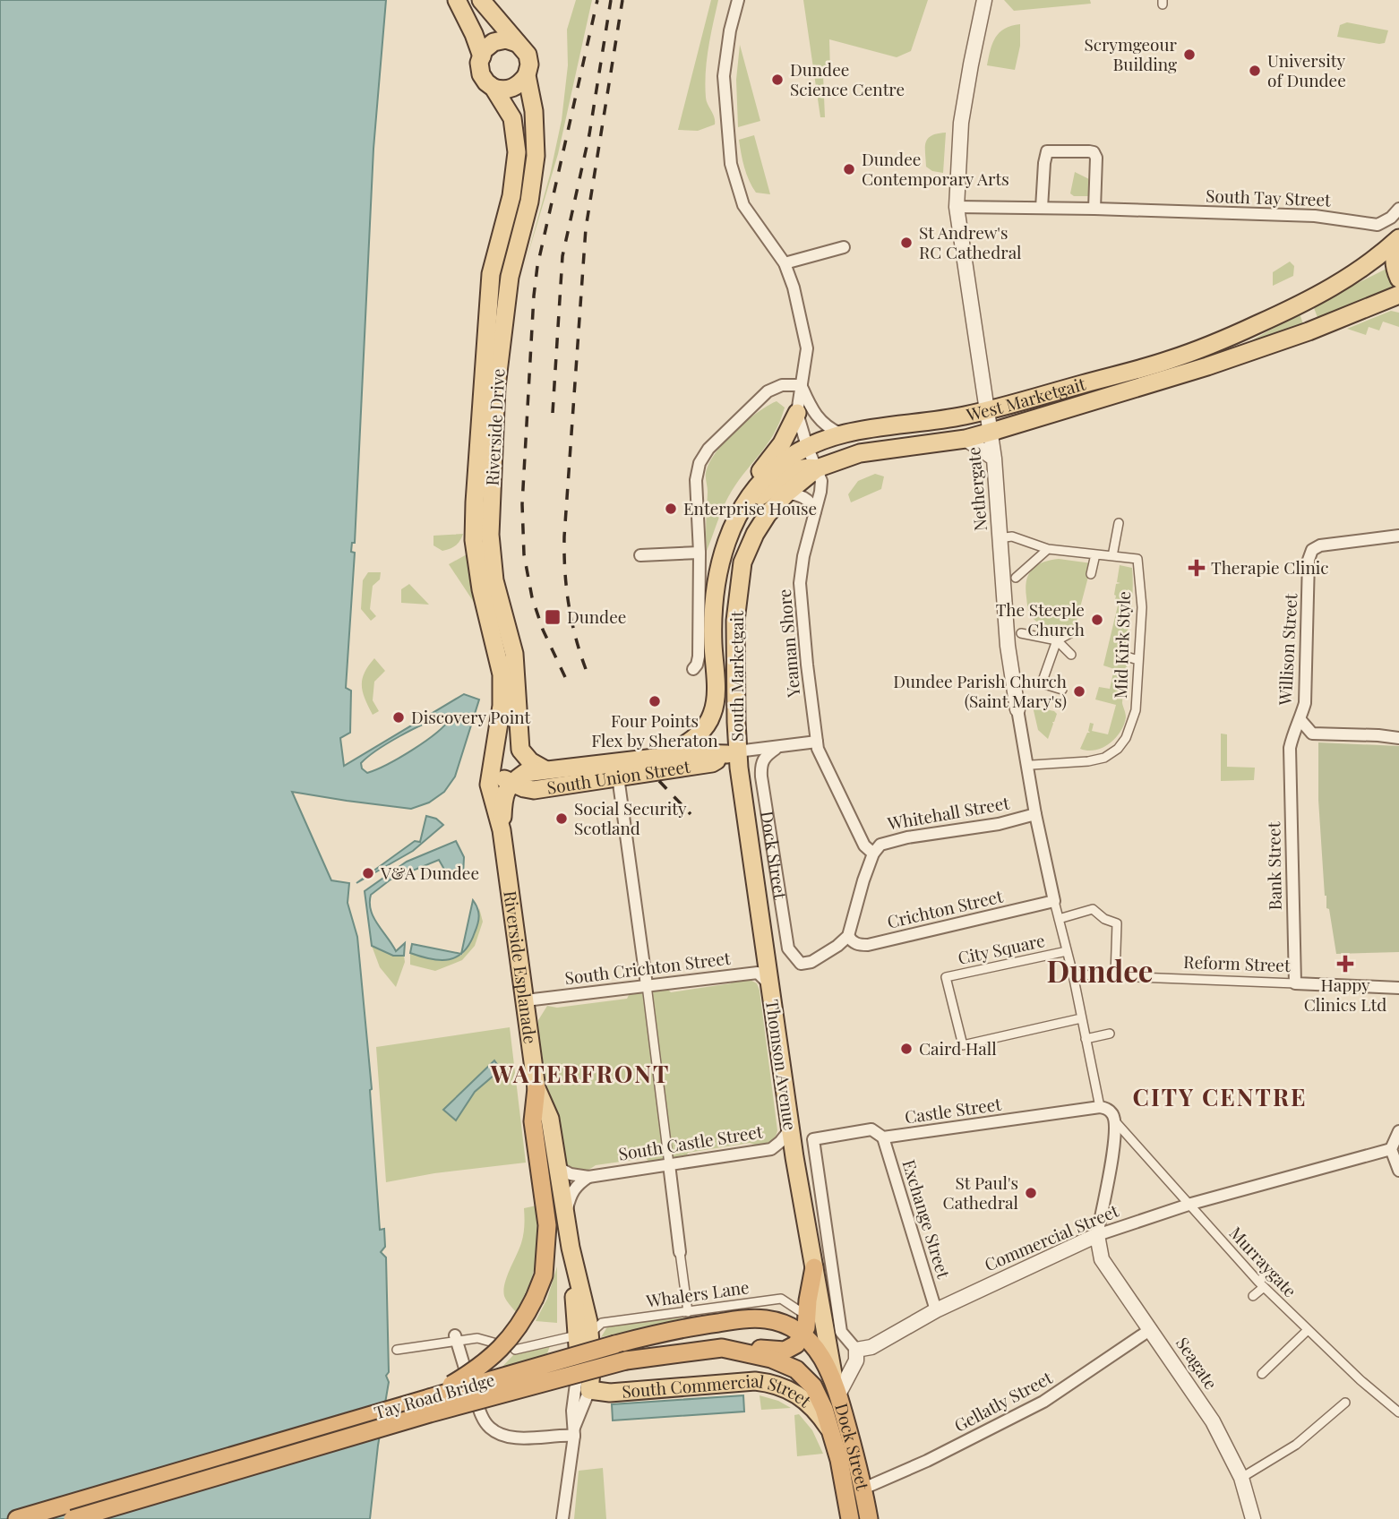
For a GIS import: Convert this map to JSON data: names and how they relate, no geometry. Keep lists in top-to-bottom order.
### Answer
{
  "streets": {
    "highway": ["Dock Street", "Tay Road Bridge"],
    "main road": [
      "West Marketgait",
      "Riverside Drive",
      "South Marketgait",
      "South Union Street",
      "Riverside Esplanade",
      "Thomson Avenue",
      "South Commercial Street"
    ],
    "street": [
      "South Tay Street",
      "Nethergate",
      "Yeaman Shore",
      "Mid Kirk Style",
      "Willison Street",
      "Whitehall Street",
      "Bank Street",
      "Crichton Street",
      "City Square",
      "Reform Street",
      "South Crichton Street",
      "Castle Street",
      "South Castle Street",
      "Exchange Street",
      "Commercial Street",
      "Murraygate",
      "Whalers Lane",
      "Seagate",
      "Gellatly Street"
    ]
  },
  "crossings": [
    ["West Marketgait", "Nethergate"],
    ["West Marketgait", "Yeaman Shore"],
    ["West Marketgait", "South Marketgait"],
    ["Riverside Drive", "South Union Street"],
    ["Riverside Drive", "Riverside Esplanade"],
    ["Nethergate", "Whitehall Street"],
    ["Nethergate", "Crichton Street"],
    ["Yeaman Shore", "Whitehall Street"],
    ["Willison Street", "Bank Street"],
    ["South Marketgait", "South Union Street"],
    ["South Marketgait", "Thomson Avenue"],
    ["South Union Street", "Thomson Avenue"],
    ["Dock Street", "Crichton Street"],
    ["Dock Street", "Thomson Avenue"],
    ["Dock Street", "Tay Road Bridge"],
    ["Dock Street", "South Commercial Street"],
    ["Dock Street", "Gellatly Street"],
    ["Bank Street", "Reform Street"],
    ["Riverside Esplanade", "South Crichton Street"],
    ["Riverside Esplanade", "South Castle Street"],
    ["Riverside Esplanade", "Whalers Lane"],
    ["Riverside Esplanade", "South Commercial Street"],
    ["South Crichton Street", "Thomson Avenue"],
    ["Thomson Avenue", "South Castle Street"],
    ["Thomson Avenue", "Tay Road Bridge"],
    ["Castle Street", "Exchange Street"],
    ["Castle Street", "Commercial Street"],
    ["Exchange Street", "Commercial Street"],
    ["Commercial Street", "Murraygate"],
    ["Commercial Street", "Seagate"],
    ["Seagate", "Gellatly Street"],
    ["Tay Road Bridge", "South Commercial Street"]
  ],
  "districts": ["Dundee", "WATERFRONT", "CITY CENTRE"],
  "places": {
    "other": [
      "Scrymgeour Building",
      "University of Dundee",
      "Dundee Science Centre",
      "Dundee Contemporary Arts",
      "St Andrew's RC Cathedral",
      "Enterprise House",
      "The Steeple Church",
      "Dundee Parish Church (Saint Mary's)",
      "Four Points Flex by Sheraton",
      "Discovery Point",
      "Social Security Scotland",
      "V&A Dundee",
      "Caird Hall",
      "St Paul's Cathedral"
    ],
    "health": ["Therapie Clinic", "Happy Clinics Ltd"],
    "transit": ["Dundee"]
  }
}
